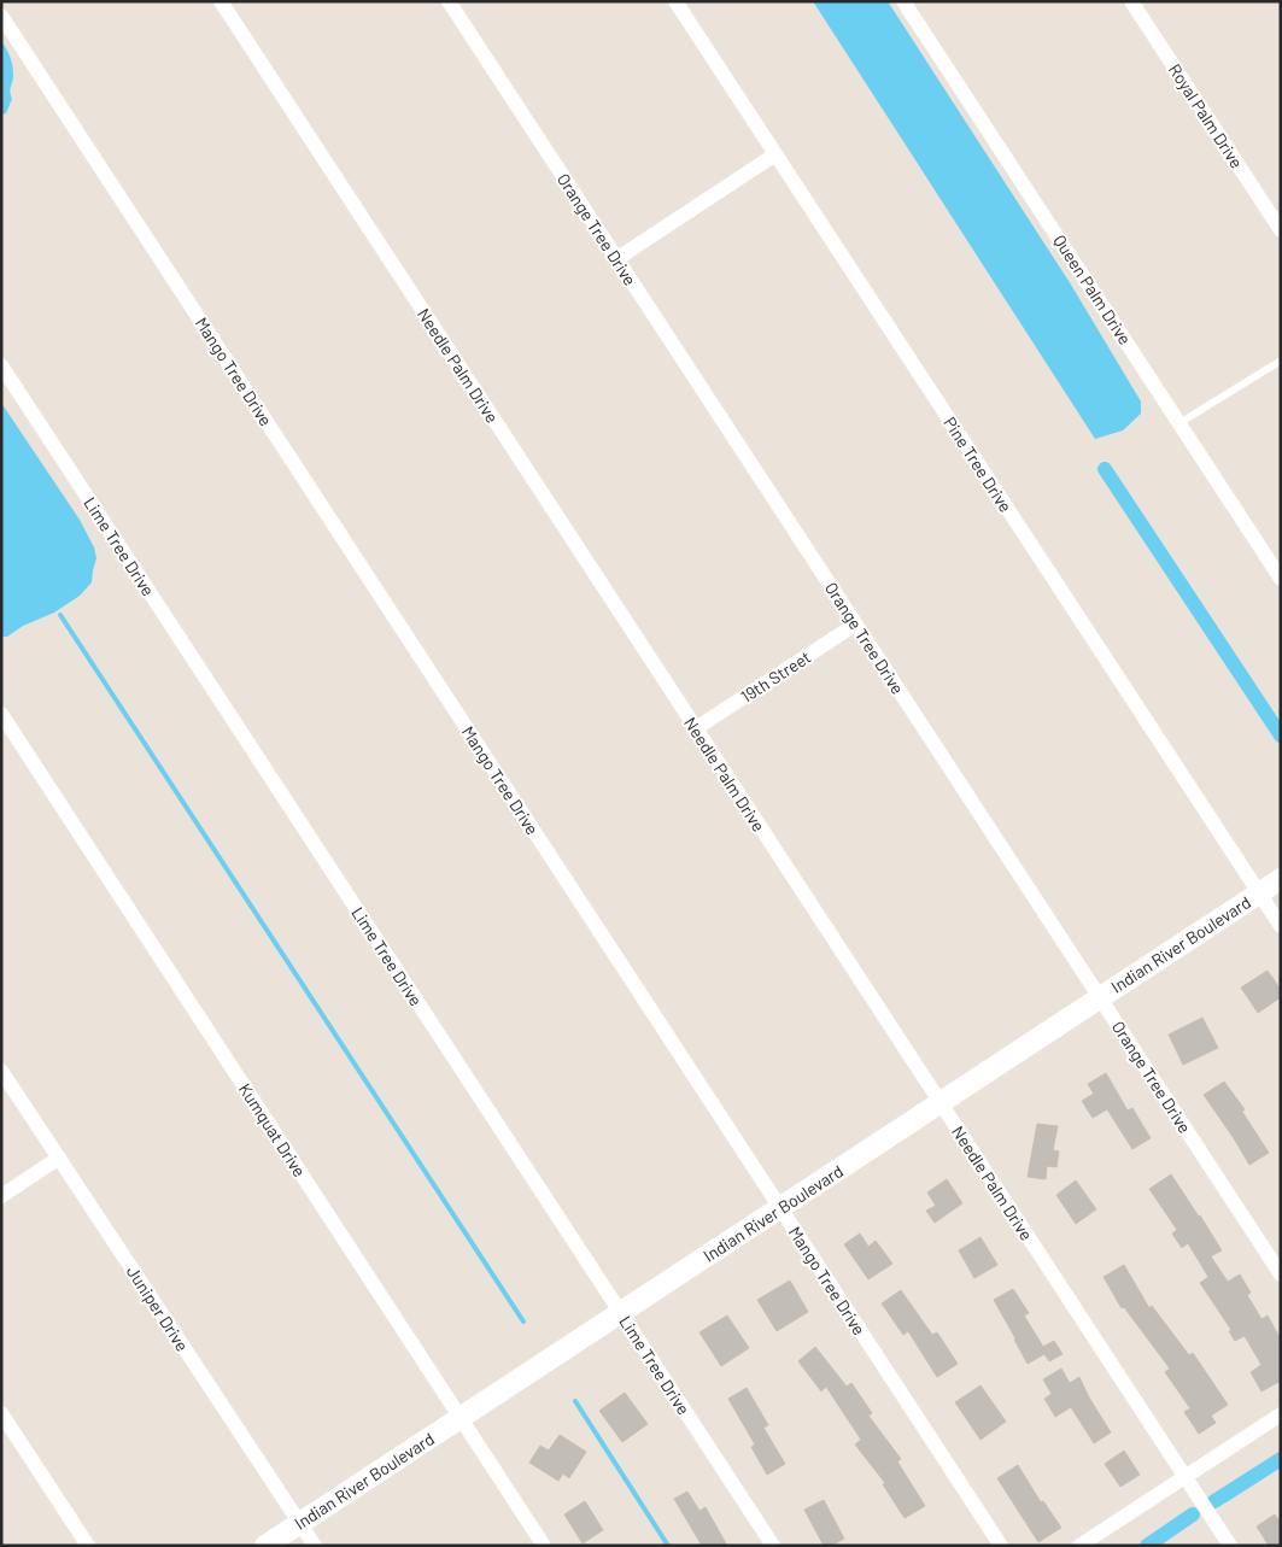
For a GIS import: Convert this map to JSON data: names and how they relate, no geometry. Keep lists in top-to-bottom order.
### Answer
{
  "streets": {
    "main road": ["Indian River Boulevard"],
    "street": [
      "Royal Palm Drive",
      "Orange Tree Drive",
      "Queen Palm Drive",
      "Needle Palm Drive",
      "Mango Tree Drive",
      "Pine Tree Drive",
      "Lime Tree Drive",
      "19th Street",
      "Kumquat Drive",
      "Juniper Drive"
    ]
  },
  "crossings": [
    ["Orange Tree Drive", "19th Street"],
    ["Orange Tree Drive", "Indian River Boulevard"],
    ["Needle Palm Drive", "19th Street"],
    ["Needle Palm Drive", "Indian River Boulevard"],
    ["Mango Tree Drive", "Indian River Boulevard"],
    ["Pine Tree Drive", "Indian River Boulevard"],
    ["Lime Tree Drive", "Indian River Boulevard"],
    ["Indian River Boulevard", "Kumquat Drive"],
    ["Indian River Boulevard", "Juniper Drive"]
  ]
}
